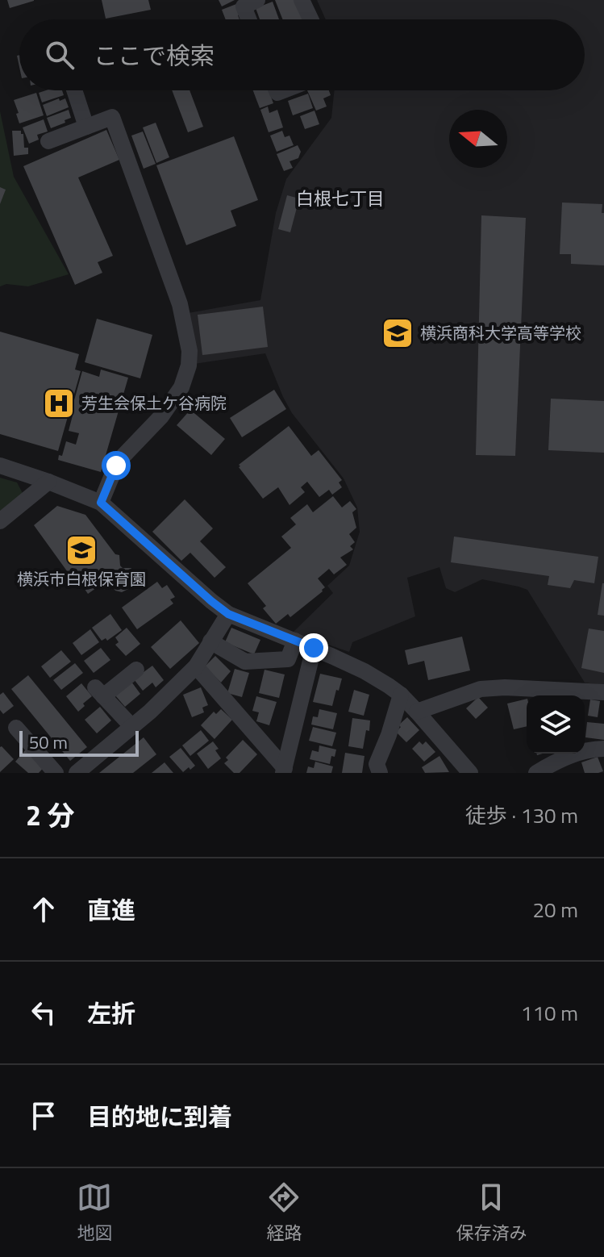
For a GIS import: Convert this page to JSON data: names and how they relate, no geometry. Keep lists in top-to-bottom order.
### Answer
{
  "districts": ["白根七丁目"],
  "places": {
    "school or university": ["横浜商科大学高等学校", "横浜市白根保育園"],
    "hospital": ["芳生会保土ケ谷病院"]
  },
  "scale_bar": "50 m",
  "north": "left",
  "page": {
    "search": "ここで検索",
    "scale": "50 m",
    "heading": ["2 分", "徒歩 · 130 m"],
    "list": [
      ["直進", "20 m"],
      ["左折", "110 m"],
      "目的地に到着"
    ],
    "nav": ["地図", "経路", "保存済み"]
  }
}
